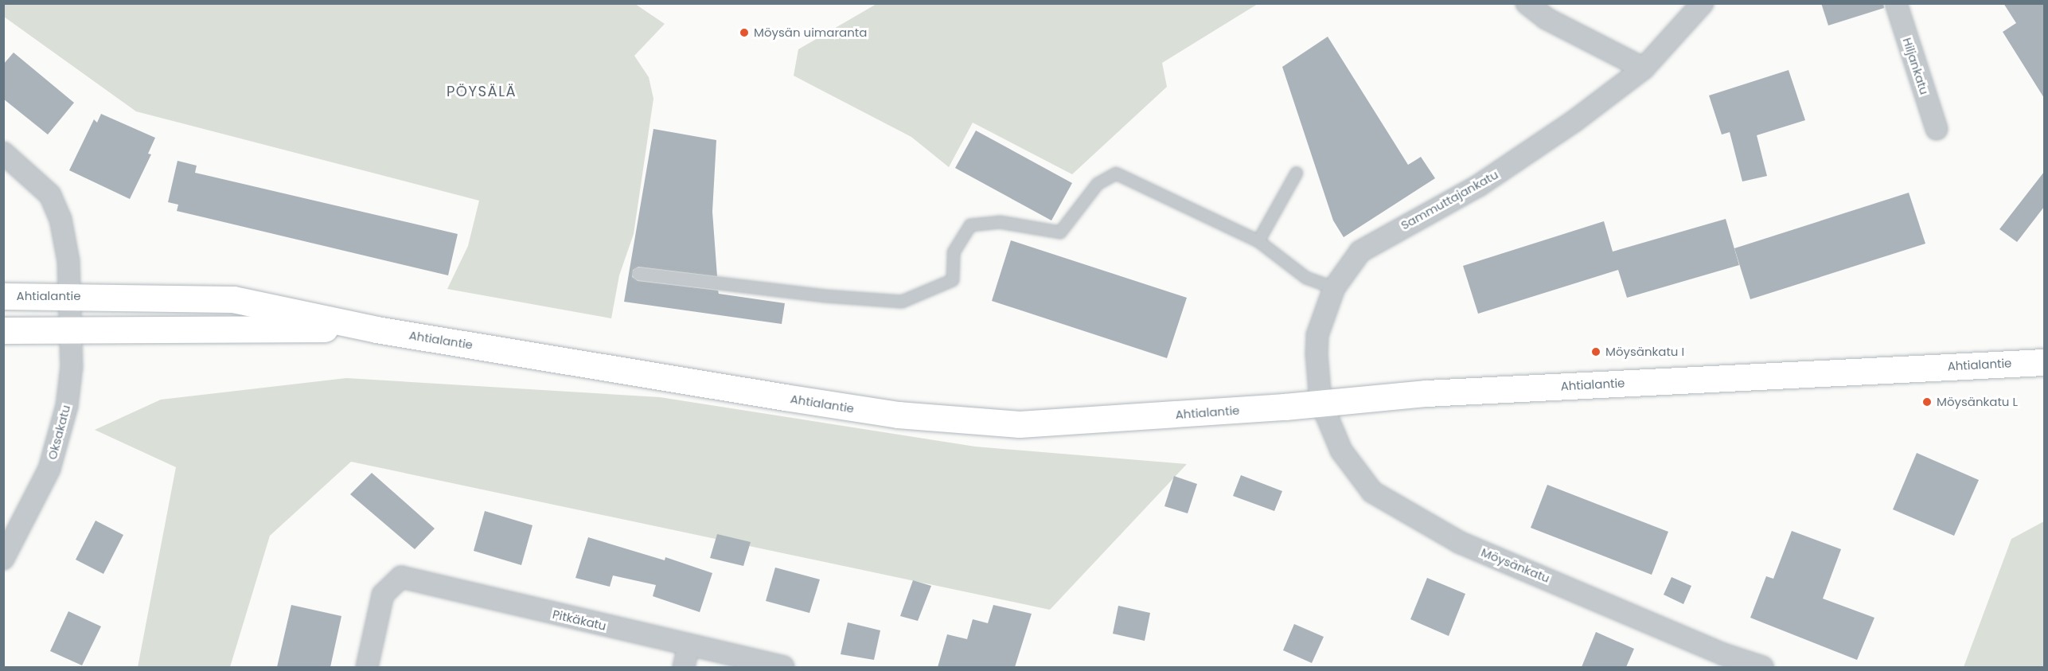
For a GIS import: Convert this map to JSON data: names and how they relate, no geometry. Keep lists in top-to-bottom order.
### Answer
{
  "streets": {
    "main road": ["Ahtialantie"],
    "street": [
      "Hiljankatu",
      "Sammuttajankatu",
      "Oksakatu",
      "Möysänkatu",
      "Pitkäkatu"
    ]
  },
  "crossings": [
    ["Sammuttajankatu", "Ahtialantie"],
    ["Sammuttajankatu", "Möysänkatu"],
    ["Ahtialantie", "Oksakatu"],
    ["Ahtialantie", "Möysänkatu"]
  ],
  "districts": ["PÖYSÄLÄ"],
  "places": ["Möysän uimaranta", "Möysänkatu I", "Möysänkatu L"]
}
